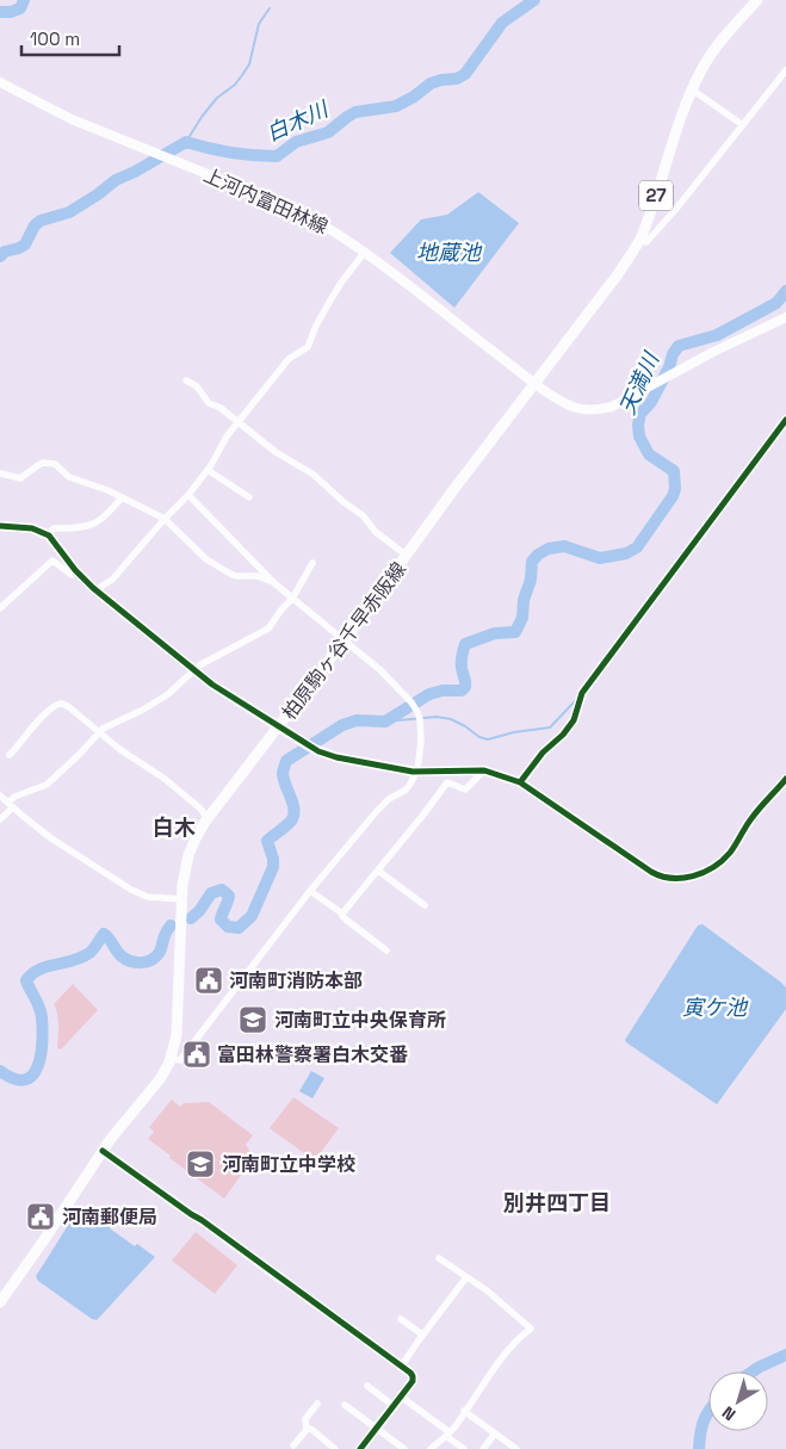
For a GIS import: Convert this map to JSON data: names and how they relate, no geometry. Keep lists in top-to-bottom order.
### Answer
{
  "streets": {
    "main road": ["27", "柏原駒ヶ谷千早赤阪線"],
    "street": ["上河内富田林線"]
  },
  "crossings": [
    ["上河内富田林線", "柏原駒ヶ谷千早赤阪線"]
  ],
  "districts": ["白木", "別井四丁目"],
  "water": [
    "白木川",
    "地蔵池",
    "天満川",
    "寅ケ池"
  ],
  "places": {
    "public building": ["河南町消防本部", "富田林警察署白木交番", "河南郵便局"],
    "school or university": ["河南町立中央保育所", "河南町立中学校"]
  },
  "scale_bar": "100 m",
  "north": "bottom left"
}
